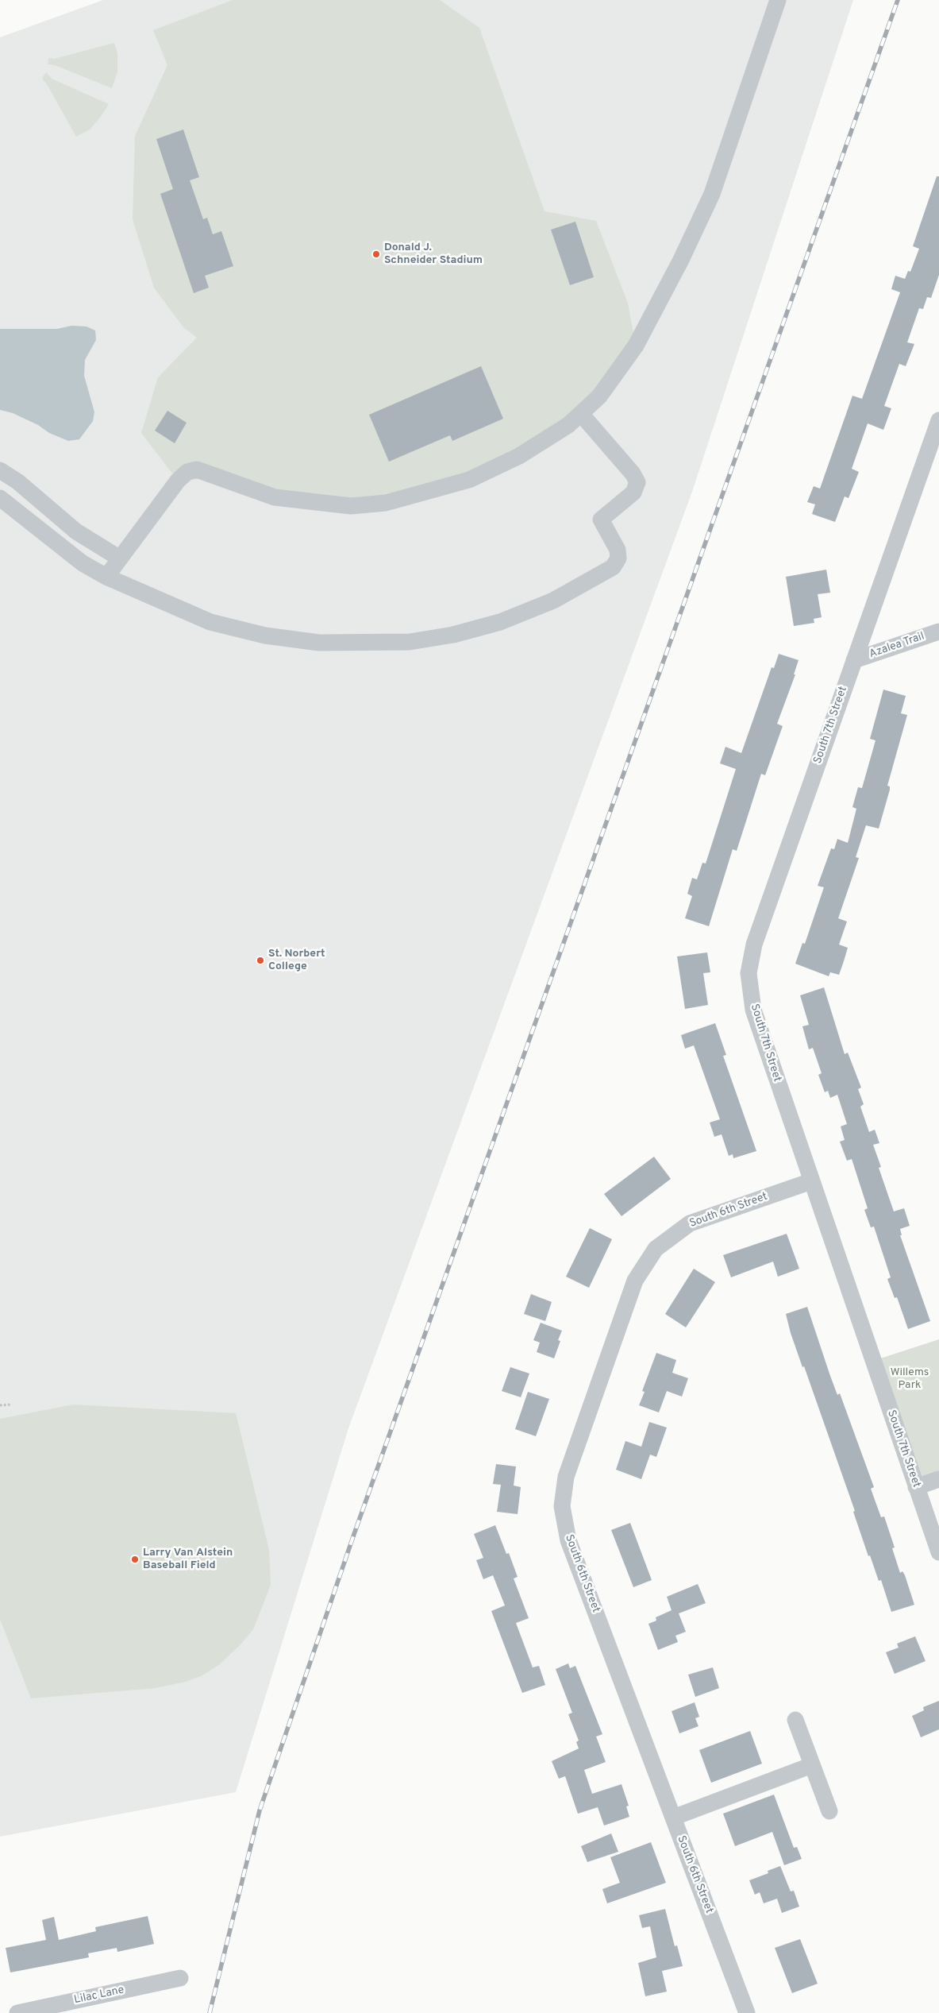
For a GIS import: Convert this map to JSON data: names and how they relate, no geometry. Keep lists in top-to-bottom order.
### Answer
{
  "streets": {
    "street": [
      "Azalea Trail",
      "South 7th Street",
      "South 6th Street",
      "Lilac Lane"
    ]
  },
  "crossings": [
    ["Azalea Trail", "South 7th Street"],
    ["South 7th Street", "South 6th Street"]
  ],
  "parks": ["Willems Park"],
  "places": ["Donald J. Schneider Stadium", "St. Norbert College", "Larry Van Alstein Baseball Field"]
}
